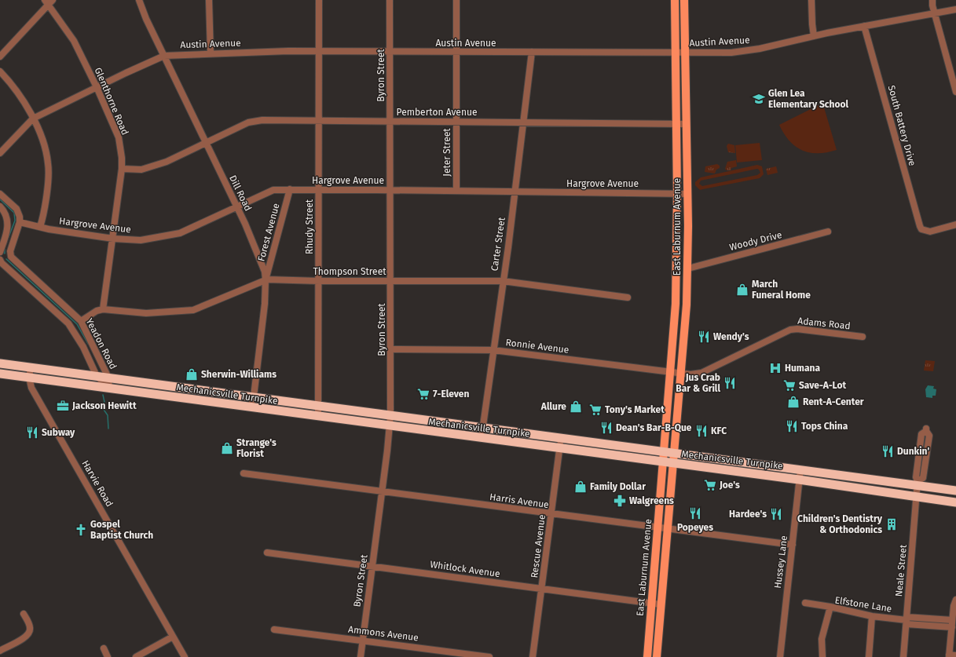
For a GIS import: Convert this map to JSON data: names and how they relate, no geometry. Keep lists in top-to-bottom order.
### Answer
{
  "streets": {
    "highway": ["Mechanicsville Turnpike"],
    "main road": ["East Laburnum Avenue"],
    "street": [
      "Austin Avenue",
      "Byron Street",
      "Glenthorne Road",
      "Pemberton Avenue",
      "South Battery Drive",
      "Jeter Street",
      "Hargrove Avenue",
      "Dill Road",
      "Rhudy Street",
      "Forest Avenue",
      "Woody Drive",
      "Carter Street",
      "Thompson Street",
      "Adams Road",
      "Yeadon Road",
      "Ronnie Avenue",
      "Harvie Road",
      "Harris Avenue",
      "Rescue Avenue",
      "Hussey Lane",
      "Whitlock Avenue",
      "Neale Street",
      "Elfstone Lane",
      "Ammons Avenue"
    ]
  },
  "crossings": [
    ["Austin Avenue", "Byron Street"],
    ["Austin Avenue", "Glenthorne Road"],
    ["Austin Avenue", "South Battery Drive"],
    ["Austin Avenue", "Jeter Street"],
    ["Austin Avenue", "Dill Road"],
    ["Austin Avenue", "Rhudy Street"],
    ["Austin Avenue", "East Laburnum Avenue"],
    ["Austin Avenue", "Carter Street"],
    ["Byron Street", "Pemberton Avenue"],
    ["Byron Street", "Hargrove Avenue"],
    ["Byron Street", "Thompson Street"],
    ["Byron Street", "Ronnie Avenue"],
    ["Byron Street", "Mechanicsville Turnpike"],
    ["Byron Street", "Harris Avenue"],
    ["Byron Street", "Whitlock Avenue"],
    ["Byron Street", "Ammons Avenue"],
    ["Glenthorne Road", "Pemberton Avenue"],
    ["Glenthorne Road", "Hargrove Avenue"],
    ["Glenthorne Road", "Thompson Street"],
    ["Pemberton Avenue", "Jeter Street"],
    ["Pemberton Avenue", "Dill Road"],
    ["Pemberton Avenue", "Rhudy Street"],
    ["Pemberton Avenue", "East Laburnum Avenue"],
    ["Pemberton Avenue", "Carter Street"],
    ["Jeter Street", "Hargrove Avenue"],
    ["Hargrove Avenue", "Dill Road"],
    ["Hargrove Avenue", "Rhudy Street"],
    ["Hargrove Avenue", "East Laburnum Avenue"],
    ["Hargrove Avenue", "Forest Avenue"],
    ["Hargrove Avenue", "Carter Street"],
    ["Dill Road", "Forest Avenue"],
    ["Dill Road", "Thompson Street"],
    ["Dill Road", "Mechanicsville Turnpike"],
    ["Rhudy Street", "Thompson Street"],
    ["Rhudy Street", "Mechanicsville Turnpike"],
    ["East Laburnum Avenue", "Woody Drive"],
    ["East Laburnum Avenue", "Adams Road"],
    ["East Laburnum Avenue", "Ronnie Avenue"],
    ["East Laburnum Avenue", "Mechanicsville Turnpike"],
    ["East Laburnum Avenue", "Harris Avenue"],
    ["East Laburnum Avenue", "Whitlock Avenue"],
    ["Forest Avenue", "Thompson Street"],
    ["Carter Street", "Thompson Street"],
    ["Carter Street", "Ronnie Avenue"],
    ["Carter Street", "Mechanicsville Turnpike"],
    ["Adams Road", "Ronnie Avenue"],
    ["Yeadon Road", "Mechanicsville Turnpike"],
    ["Mechanicsville Turnpike", "Harvie Road"],
    ["Mechanicsville Turnpike", "Rescue Avenue"],
    ["Mechanicsville Turnpike", "Hussey Lane"],
    ["Mechanicsville Turnpike", "Neale Street"],
    ["Harris Avenue", "Rescue Avenue"],
    ["Harris Avenue", "Hussey Lane"],
    ["Rescue Avenue", "Whitlock Avenue"],
    ["Neale Street", "Elfstone Lane"]
  ],
  "places": {
    "school or university": ["Glen Lea Elementary School"],
    "shop": [
      "March Funeral Home",
      "Sherwin-Williams",
      "Rent-A-Center",
      "Allure",
      "Strange's Florist",
      "Family Dollar"
    ],
    "restaurant": [
      "Wendy's",
      "Jus Crab Bar & Grill",
      "Tops China",
      "Dean's Bar-B-Que",
      "KFC",
      "Subway",
      "Dunkin'",
      "Popeyes",
      "Hardee's"
    ],
    "hospital": ["Humana"],
    "supermarket": [
      "Save-A-Lot",
      "7-Eleven",
      "Tony's Market",
      "Joe's"
    ],
    "office": ["Jackson Hewitt"],
    "pharmacy": ["Walgreens"],
    "building": ["Children's Dentistry & Orthodonics"],
    "church": ["Gospel Baptist Church"]
  }
}
